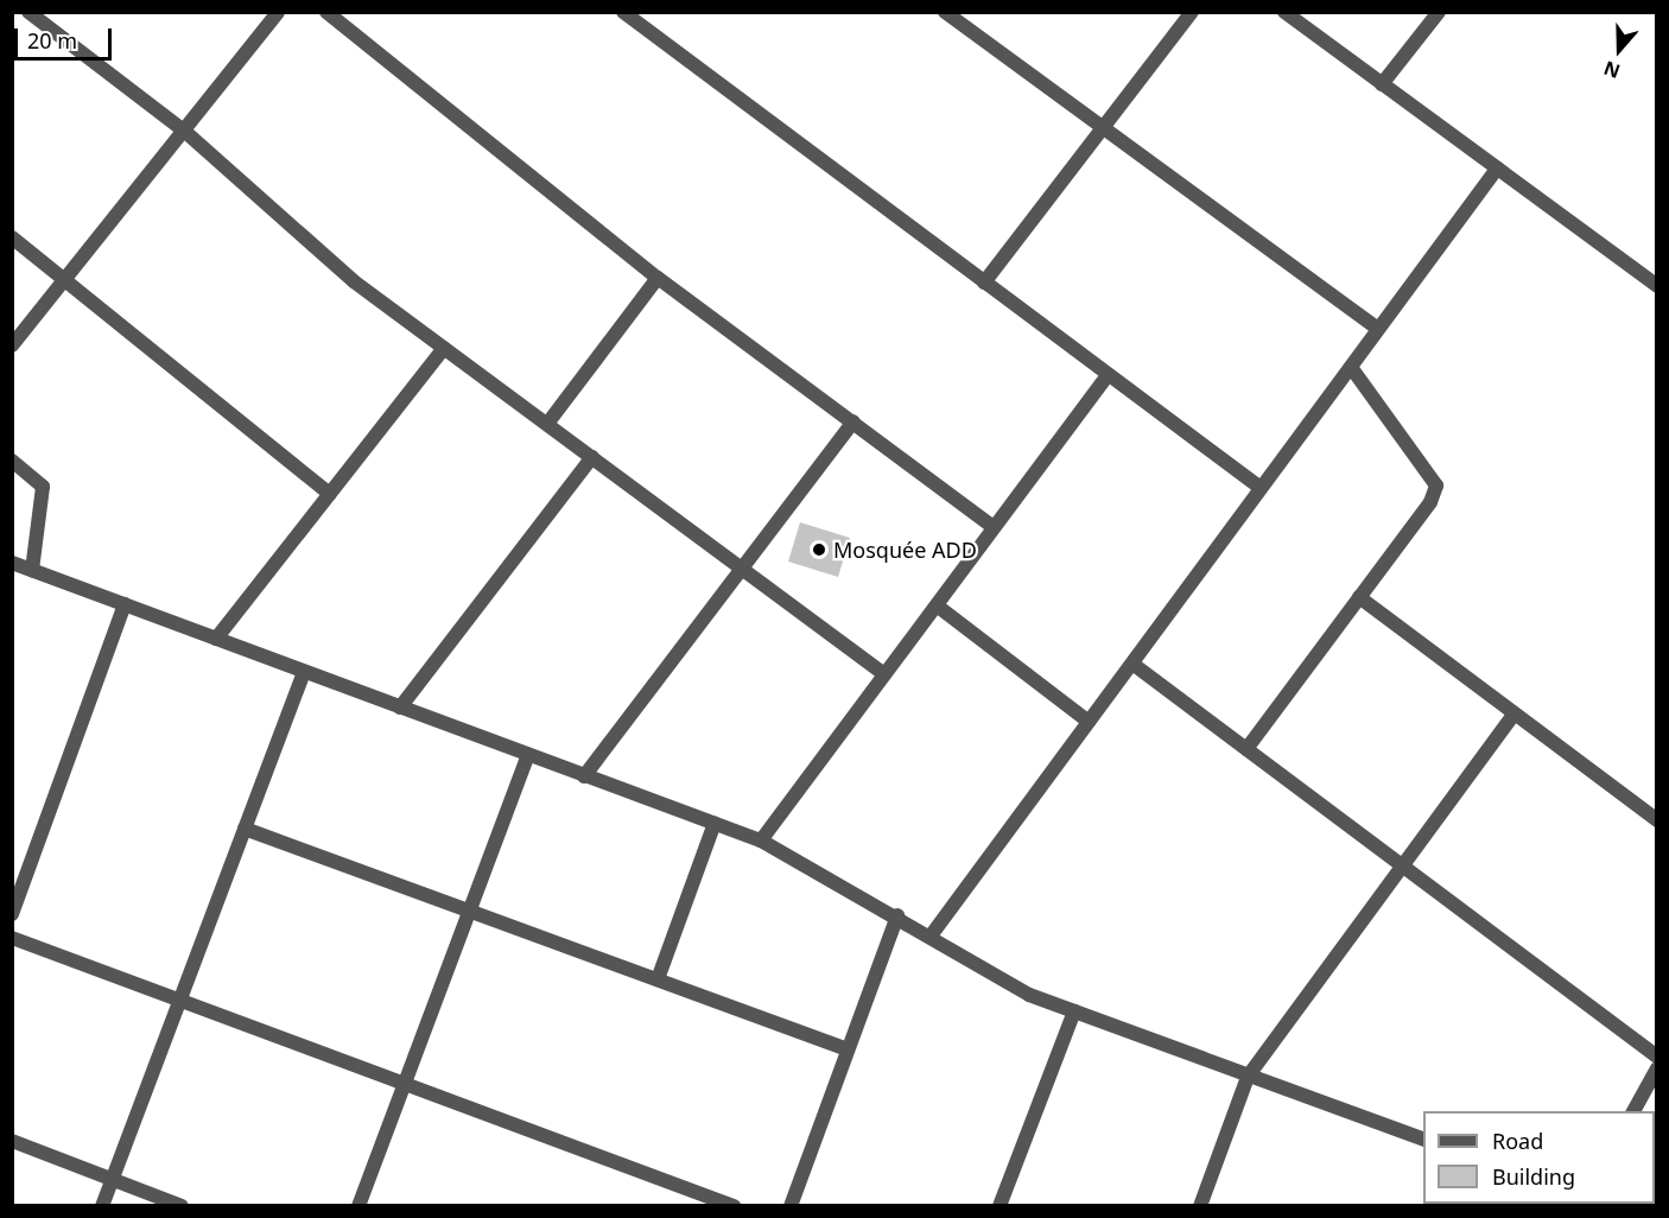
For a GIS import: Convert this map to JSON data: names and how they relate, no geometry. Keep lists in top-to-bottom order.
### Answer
{
  "places": ["Mosquée ADD"],
  "legend": ["Road", "Building"],
  "scale_bar": "20 m",
  "north": "bottom"
}
